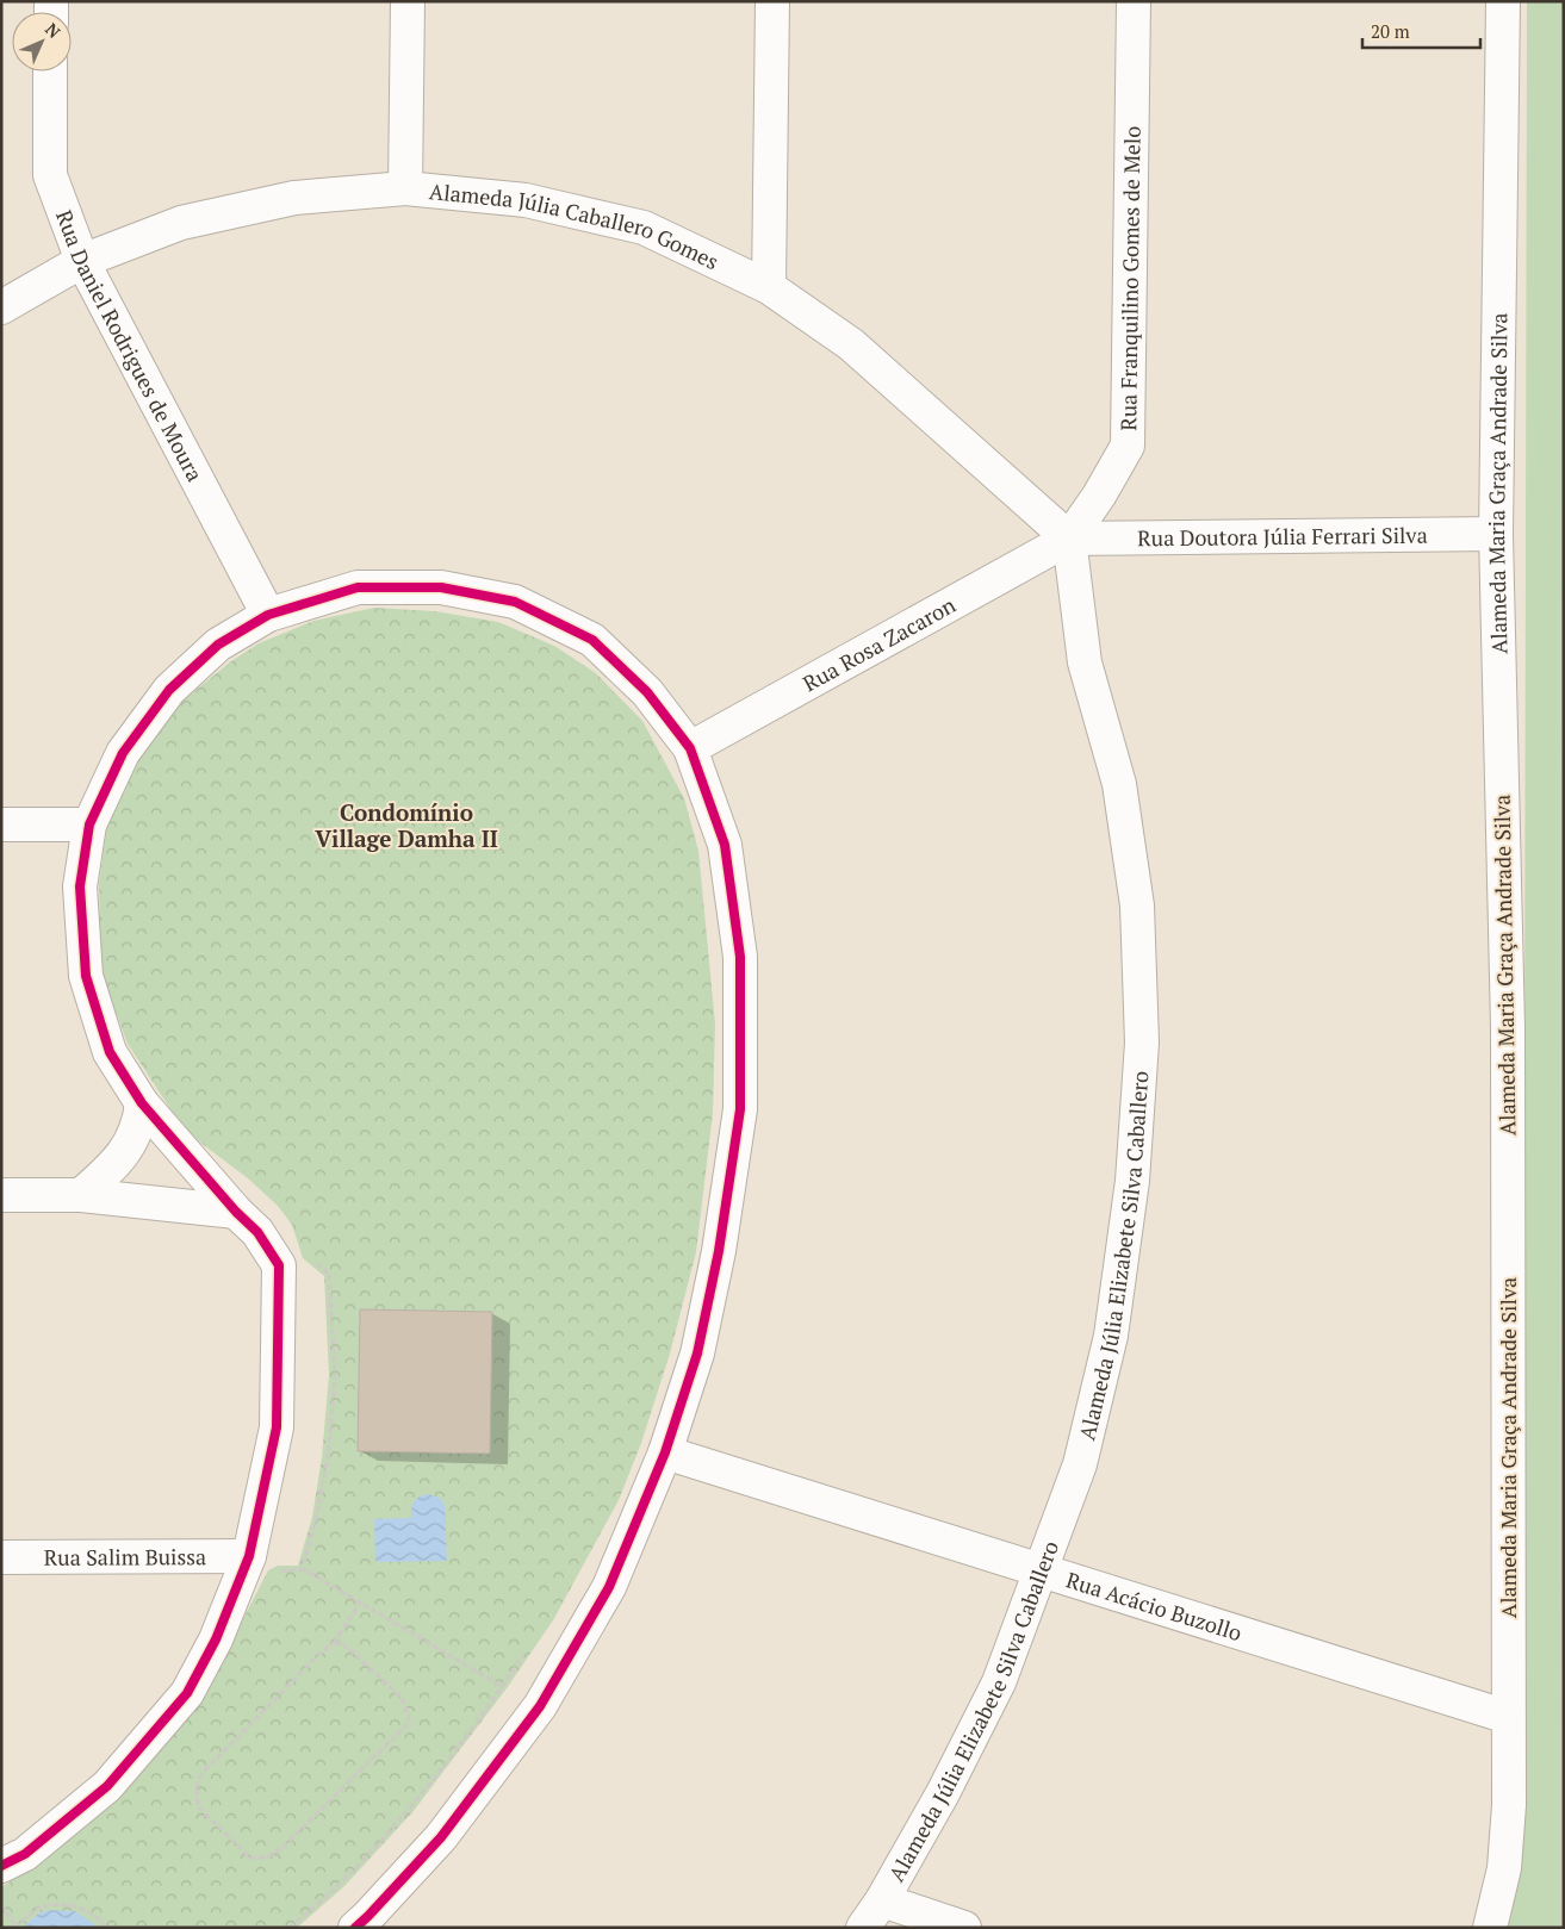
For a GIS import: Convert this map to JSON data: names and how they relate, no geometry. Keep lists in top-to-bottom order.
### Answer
{
  "streets": {
    "street": [
      "Alameda Júlia Caballero Gomes",
      "Rua Franquilino Gomes de Melo",
      "Rua Daniel Rodrigues de Moura",
      "Alameda Maria Graça Andrade Silva",
      "Rua Doutora Júlia Ferrari Silva",
      "Rua Rosa Zacaron",
      "Alameda Júlia Elizabete Silva Caballero",
      "Rua Salim Buissa",
      "Rua Acácio Buzollo"
    ]
  },
  "crossings": [
    ["Alameda Júlia Caballero Gomes", "Rua Franquilino Gomes de Melo"],
    ["Alameda Júlia Caballero Gomes", "Rua Daniel Rodrigues de Moura"],
    ["Alameda Júlia Caballero Gomes", "Rua Doutora Júlia Ferrari Silva"],
    ["Alameda Júlia Caballero Gomes", "Rua Rosa Zacaron"],
    ["Alameda Júlia Caballero Gomes", "Alameda Júlia Elizabete Silva Caballero"],
    ["Rua Franquilino Gomes de Melo", "Rua Doutora Júlia Ferrari Silva"],
    ["Rua Franquilino Gomes de Melo", "Rua Rosa Zacaron"],
    ["Rua Franquilino Gomes de Melo", "Alameda Júlia Elizabete Silva Caballero"],
    ["Alameda Maria Graça Andrade Silva", "Rua Doutora Júlia Ferrari Silva"],
    ["Alameda Maria Graça Andrade Silva", "Rua Acácio Buzollo"],
    ["Rua Doutora Júlia Ferrari Silva", "Rua Rosa Zacaron"],
    ["Rua Doutora Júlia Ferrari Silva", "Alameda Júlia Elizabete Silva Caballero"],
    ["Rua Rosa Zacaron", "Alameda Júlia Elizabete Silva Caballero"],
    ["Alameda Júlia Elizabete Silva Caballero", "Rua Acácio Buzollo"]
  ],
  "districts": ["Condomínio Village Damha II"],
  "scale_bar": "20 m",
  "north": "top right"
}
